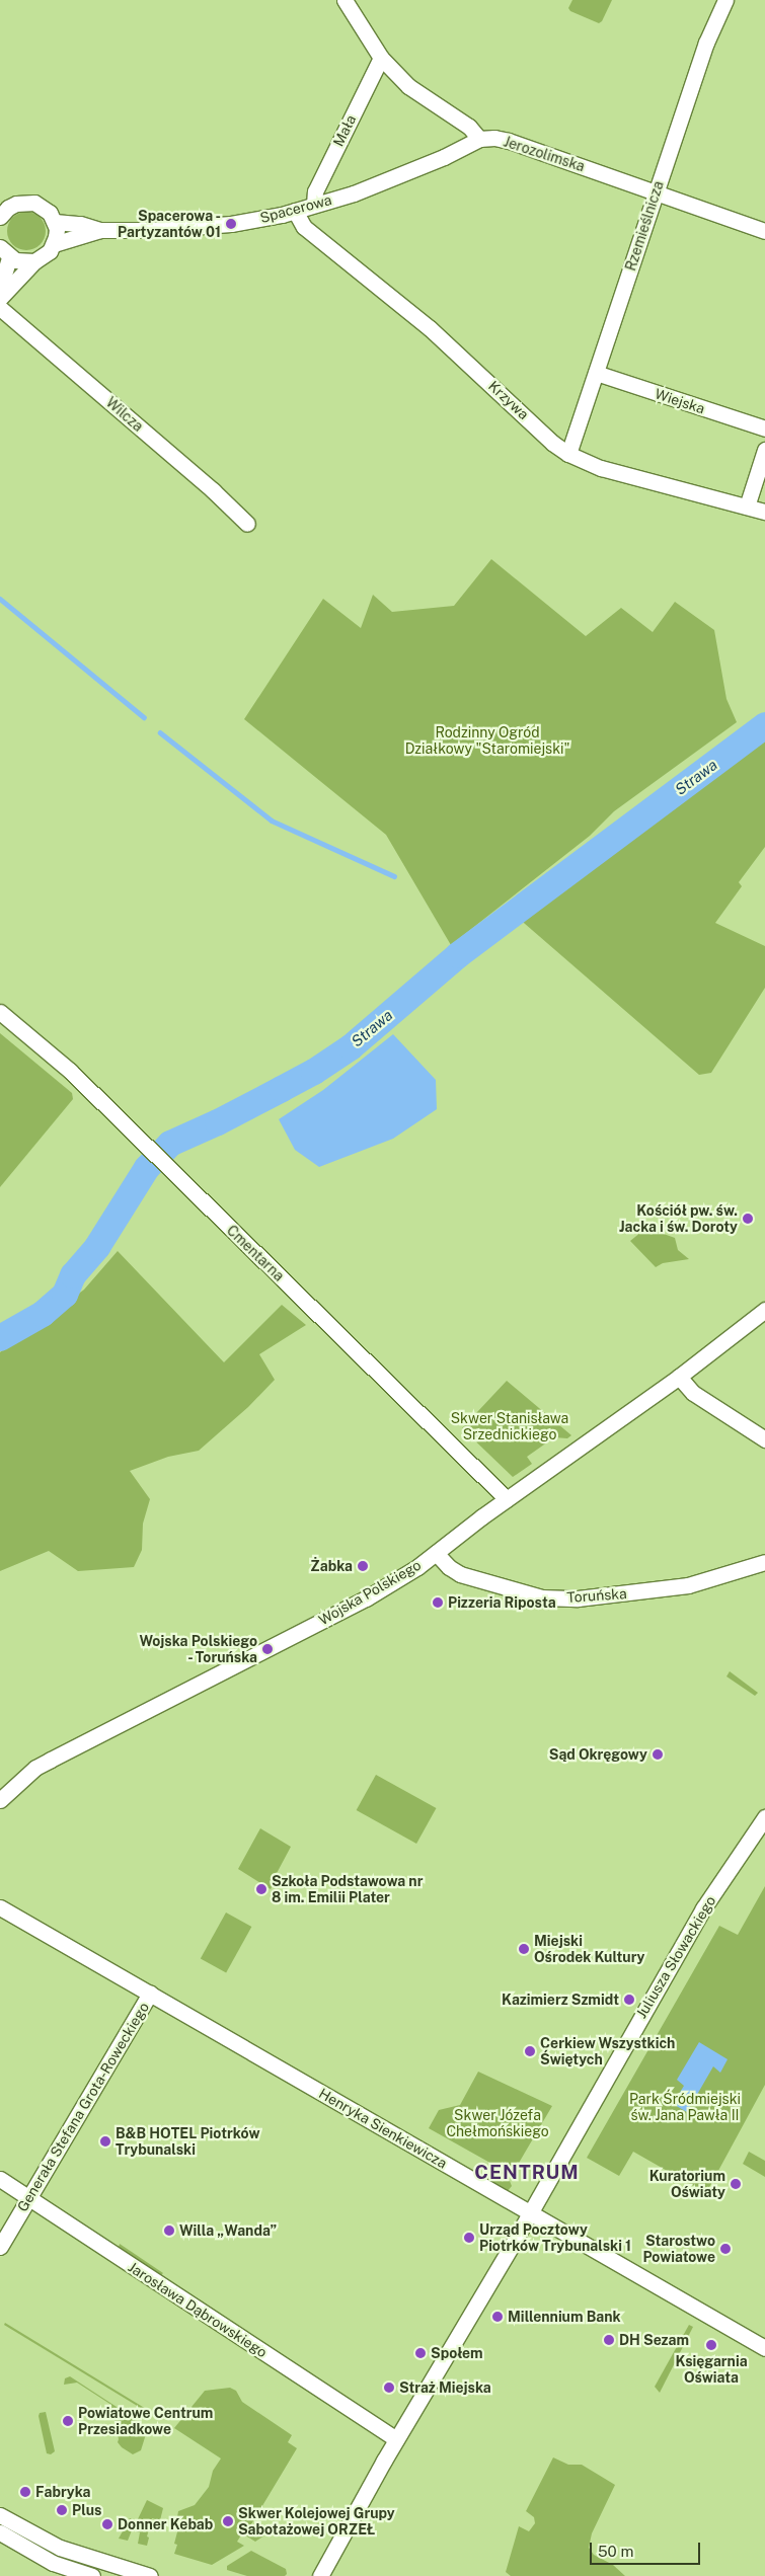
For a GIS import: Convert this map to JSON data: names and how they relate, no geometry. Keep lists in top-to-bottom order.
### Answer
{
  "streets": {
    "street": [
      "Mała",
      "Jerozolimska",
      "Spacerowa",
      "Rzemieślnicza",
      "Krzywa",
      "Wiejska",
      "Wilcza",
      "Cmentarna",
      "Wojska Polskiego",
      "Toruńska",
      "Juliusza Słowackiego",
      "Generała Stefana Grota-Roweckiego",
      "Henryka Sienkiewicza",
      "Jarosława Dąbrowskiego"
    ]
  },
  "crossings": [
    ["Mała", "Spacerowa"],
    ["Jerozolimska", "Spacerowa"],
    ["Jerozolimska", "Rzemieślnicza"],
    ["Spacerowa", "Krzywa"],
    ["Rzemieślnicza", "Krzywa"],
    ["Rzemieślnicza", "Wiejska"],
    ["Cmentarna", "Wojska Polskiego"],
    ["Wojska Polskiego", "Toruńska"],
    ["Juliusza Słowackiego", "Henryka Sienkiewicza"],
    ["Juliusza Słowackiego", "Jarosława Dąbrowskiego"],
    ["Generała Stefana Grota-Roweckiego", "Henryka Sienkiewicza"],
    ["Generała Stefana Grota-Roweckiego", "Jarosława Dąbrowskiego"]
  ],
  "districts": ["CENTRUM"],
  "water": ["Strawa"],
  "parks": [
    "Rodzinny Ogród Działkowy \"Staromiejski\"",
    "Skwer Stanisława Srzednickiego",
    "Park Śródmiejski św. Jana Pawła II",
    "Skwer Józefa Chełmońskiego"
  ],
  "places": [
    "Spacerowa - Partyzantów 01",
    "Kościół pw. św. Jacka i św. Doroty",
    "Żabka",
    "Pizzeria Riposta",
    "Wojska Polskiego - Toruńska",
    "Sąd Okręgowy",
    "Szkoła Podstawowa nr 8 im. Emilii Plater",
    "Miejski Ośrodek Kultury",
    "Kazimierz Szmidt",
    "Cerkiew Wszystkich Świętych",
    "B&B HOTEL Piotrków Trybunalski",
    "Kuratorium Oświaty",
    "Willa „Wanda”",
    "Urząd Pocztowy Piotrków Trybunalski 1",
    "Starostwo Powiatowe",
    "Millennium Bank",
    "DH Sezam",
    "Księgarnia Oświata",
    "Społem",
    "Straż Miejska",
    "Powiatowe Centrum Przesiadkowe",
    "Fabryka",
    "Plus",
    "Skwer Kolejowej Grupy Sabotażowej ORZEŁ",
    "Donner Kebab"
  ],
  "scale_bar": "50 m"
}
